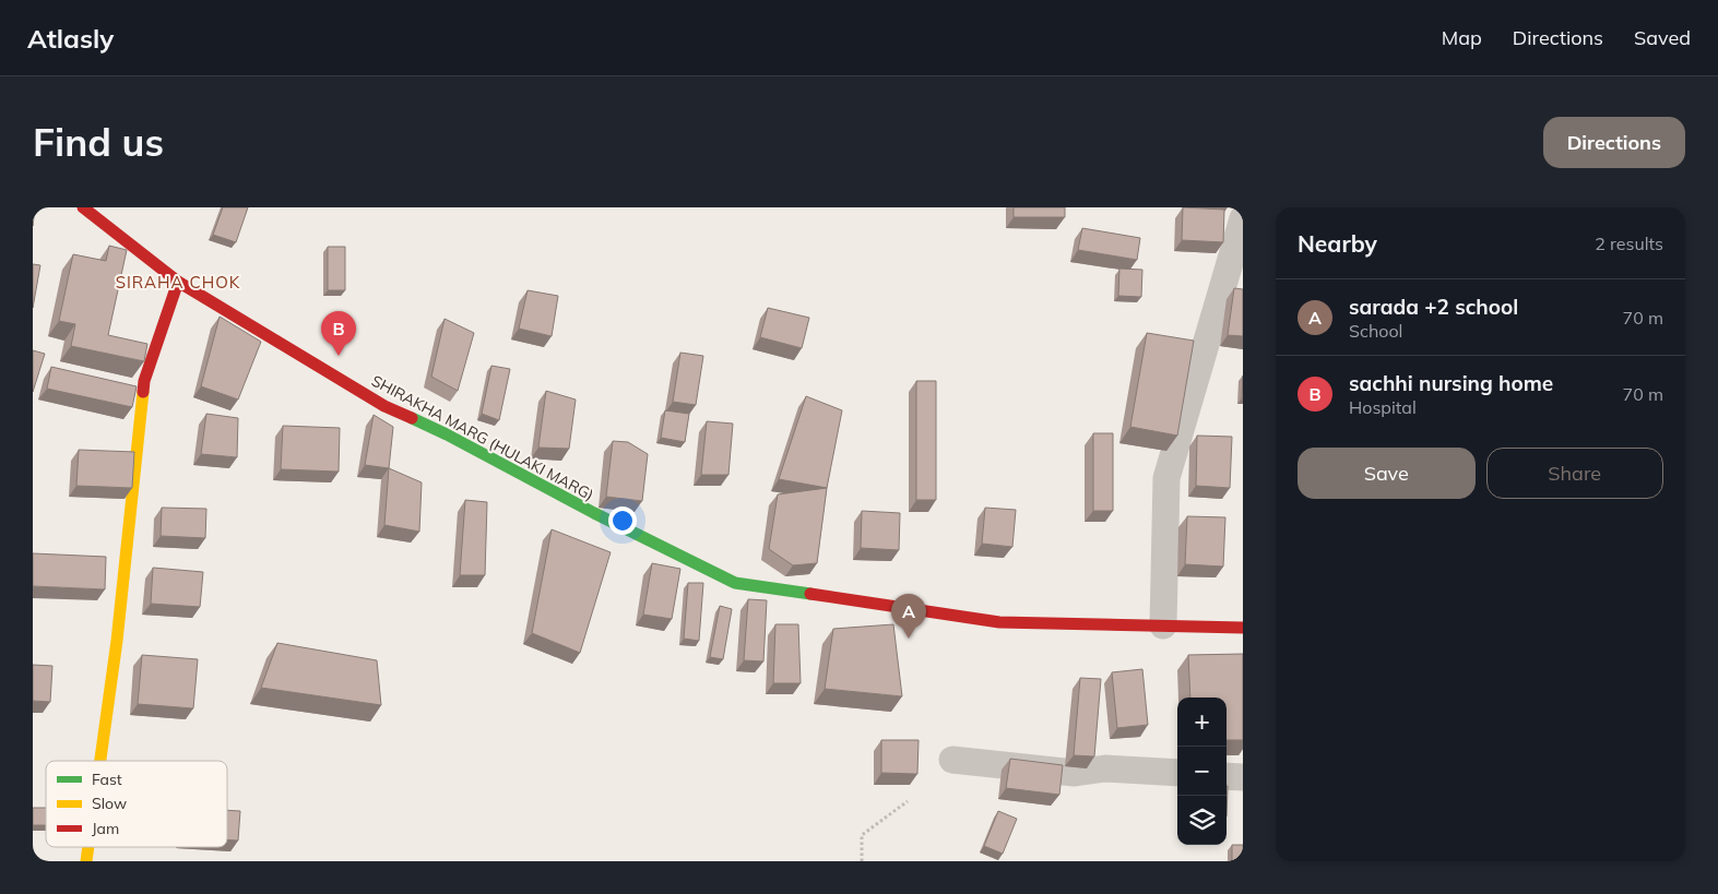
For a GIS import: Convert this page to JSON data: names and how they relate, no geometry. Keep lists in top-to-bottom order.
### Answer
{
  "streets": {
    "main road": ["SHIRAKHA MARG (HULAKI MARG)"]
  },
  "districts": ["SIRAHA CHOK"],
  "legend": ["Fast", "Slow", "Jam"],
  "page": {
    "header": "Atlasly",
    "nav": ["Map", "Directions", "Saved"],
    "buttons": [
      "Directions",
      ["Save", "Share"]
    ],
    "title": "Find us",
    "heading": ["Nearby", "2 results"],
    "list": [
      {
        "mark": "A",
        "name": "sarada +2 school",
        "note": "School",
        "value": "70 m"
      },
      {
        "mark": "B",
        "name": "sachhi nursing home",
        "note": "Hospital",
        "value": "70 m"
      }
    ],
    "pins": ["B", "A"],
    "map_buttons": ["+", "−"]
  }
}
